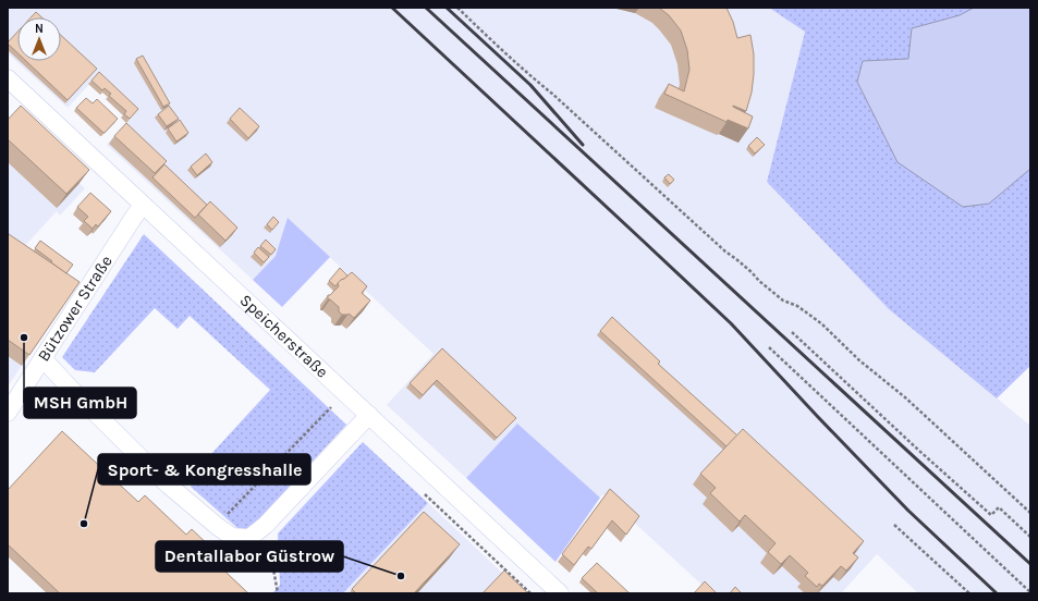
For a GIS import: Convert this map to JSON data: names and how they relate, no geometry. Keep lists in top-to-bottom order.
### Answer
{
  "streets": {
    "street": ["Bützower Straße", "Speicherstraße"]
  },
  "crossings": [
    ["Bützower Straße", "Speicherstraße"]
  ],
  "places": ["MSH GmbH", "Sport- & Kongresshalle", "Dentallabor Güstrow"],
  "north": "top"
}
